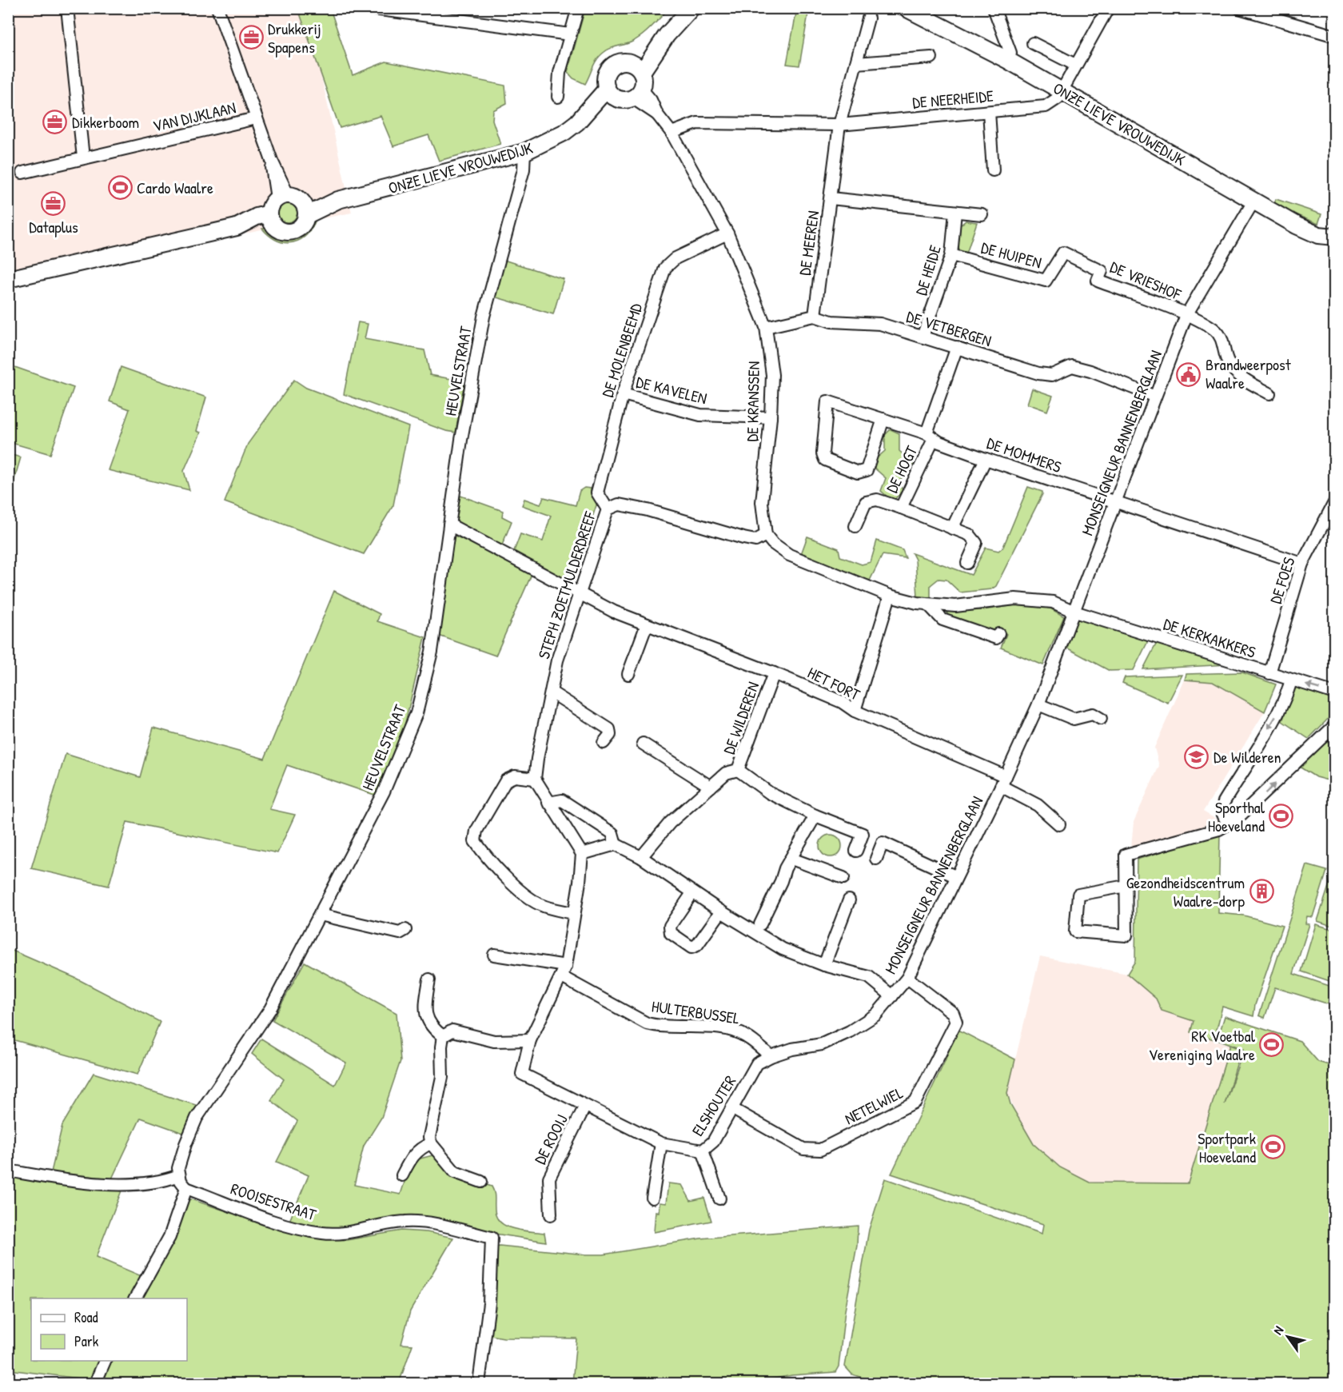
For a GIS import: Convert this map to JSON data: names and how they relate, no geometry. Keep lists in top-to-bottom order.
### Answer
{
  "streets": {
    "main road": ["ONZE LIEVE VROUWEDIJK"],
    "street": [
      "DE NEERHEIDE",
      "VAN DIJKLAAN",
      "DE MEEREN",
      "DE HUIPEN",
      "DE HEIDE",
      "DE VRIESHOF",
      "DE VETBERGEN",
      "DE MOLENBEEMD",
      "HEUVELSTRAAT",
      "DE KAVELEN",
      "DE KRANSSEN",
      "MONSEIGNEUR BANNENBERGLAAN",
      "DE MOMMERS",
      "DE HOGT",
      "DE FOES",
      "STEPH ZOETMULDERDREEF",
      "DE KERKAKKERS",
      "HET FORT",
      "DE WILDEREN",
      "HULTERBUSSEL",
      "ELSHOUTER",
      "NETELWIEL",
      "DE ROOIJ",
      "ROOISESTRAAT"
    ]
  },
  "crossings": [
    ["DE NEERHEIDE", "ONZE LIEVE VROUWEDIJK"],
    ["DE NEERHEIDE", "DE MEEREN"],
    ["DE NEERHEIDE", "DE KRANSSEN"],
    ["VAN DIJKLAAN", "ONZE LIEVE VROUWEDIJK"],
    ["ONZE LIEVE VROUWEDIJK", "HEUVELSTRAAT"],
    ["ONZE LIEVE VROUWEDIJK", "DE KRANSSEN"],
    ["ONZE LIEVE VROUWEDIJK", "MONSEIGNEUR BANNENBERGLAAN"],
    ["DE MEEREN", "DE VETBERGEN"],
    ["DE HUIPEN", "DE HEIDE"],
    ["DE HUIPEN", "DE VRIESHOF"],
    ["DE HEIDE", "DE VETBERGEN"],
    ["DE VRIESHOF", "MONSEIGNEUR BANNENBERGLAAN"],
    ["DE VETBERGEN", "MONSEIGNEUR BANNENBERGLAAN"],
    ["DE VETBERGEN", "DE HOGT"],
    ["DE MOLENBEEMD", "DE KAVELEN"],
    ["DE MOLENBEEMD", "DE KRANSSEN"],
    ["DE MOLENBEEMD", "STEPH ZOETMULDERDREEF"],
    ["HEUVELSTRAAT", "HET FORT"],
    ["DE KAVELEN", "DE KRANSSEN"],
    ["DE KRANSSEN", "STEPH ZOETMULDERDREEF"],
    ["MONSEIGNEUR BANNENBERGLAAN", "DE MOMMERS"],
    ["MONSEIGNEUR BANNENBERGLAAN", "DE KERKAKKERS"],
    ["MONSEIGNEUR BANNENBERGLAAN", "HET FORT"],
    ["MONSEIGNEUR BANNENBERGLAAN", "ELSHOUTER"],
    ["MONSEIGNEUR BANNENBERGLAAN", "NETELWIEL"],
    ["DE MOMMERS", "DE HOGT"],
    ["DE MOMMERS", "DE FOES"],
    ["DE FOES", "DE KERKAKKERS"],
    ["STEPH ZOETMULDERDREEF", "HET FORT"],
    ["HET FORT", "DE WILDEREN"],
    ["HULTERBUSSEL", "ELSHOUTER"],
    ["ELSHOUTER", "NETELWIEL"],
    ["ELSHOUTER", "DE ROOIJ"]
  ],
  "places": {
    "office": ["Drukkerij Spapens", "Dikkerboom", "Dataplus"],
    "sports": [
      "Cardo Waalre",
      "Sporthal Hoeveland",
      "RK Voetbal Vereniging Waalre",
      "Sportpark Hoeveland"
    ],
    "public building": ["Brandweerpost Waalre"],
    "school or university": ["De Wilderen"],
    "building": ["Gezondheidscentrum Waalre-dorp"]
  },
  "legend": ["Road", "Park"],
  "north": "top left"
}
